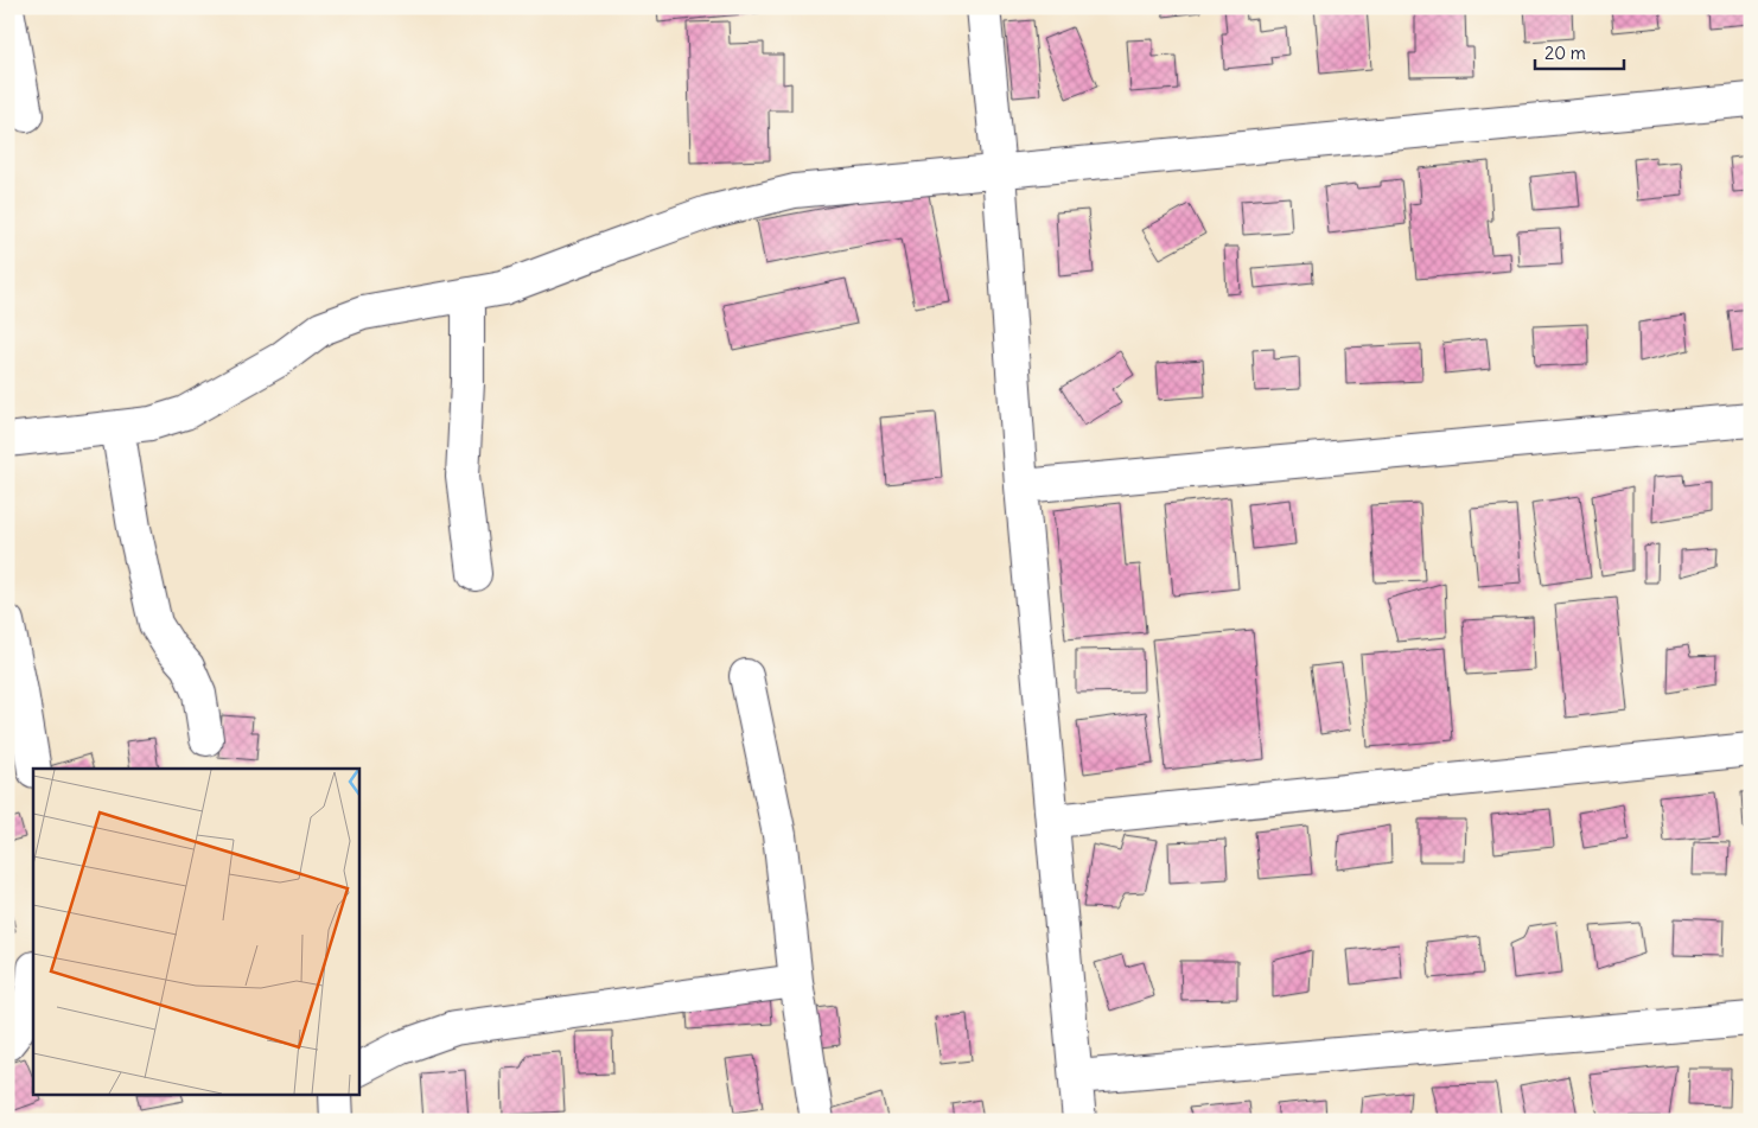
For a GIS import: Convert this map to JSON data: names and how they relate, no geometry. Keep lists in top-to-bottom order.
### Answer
{
  "scale_bar": "20 m"
}
